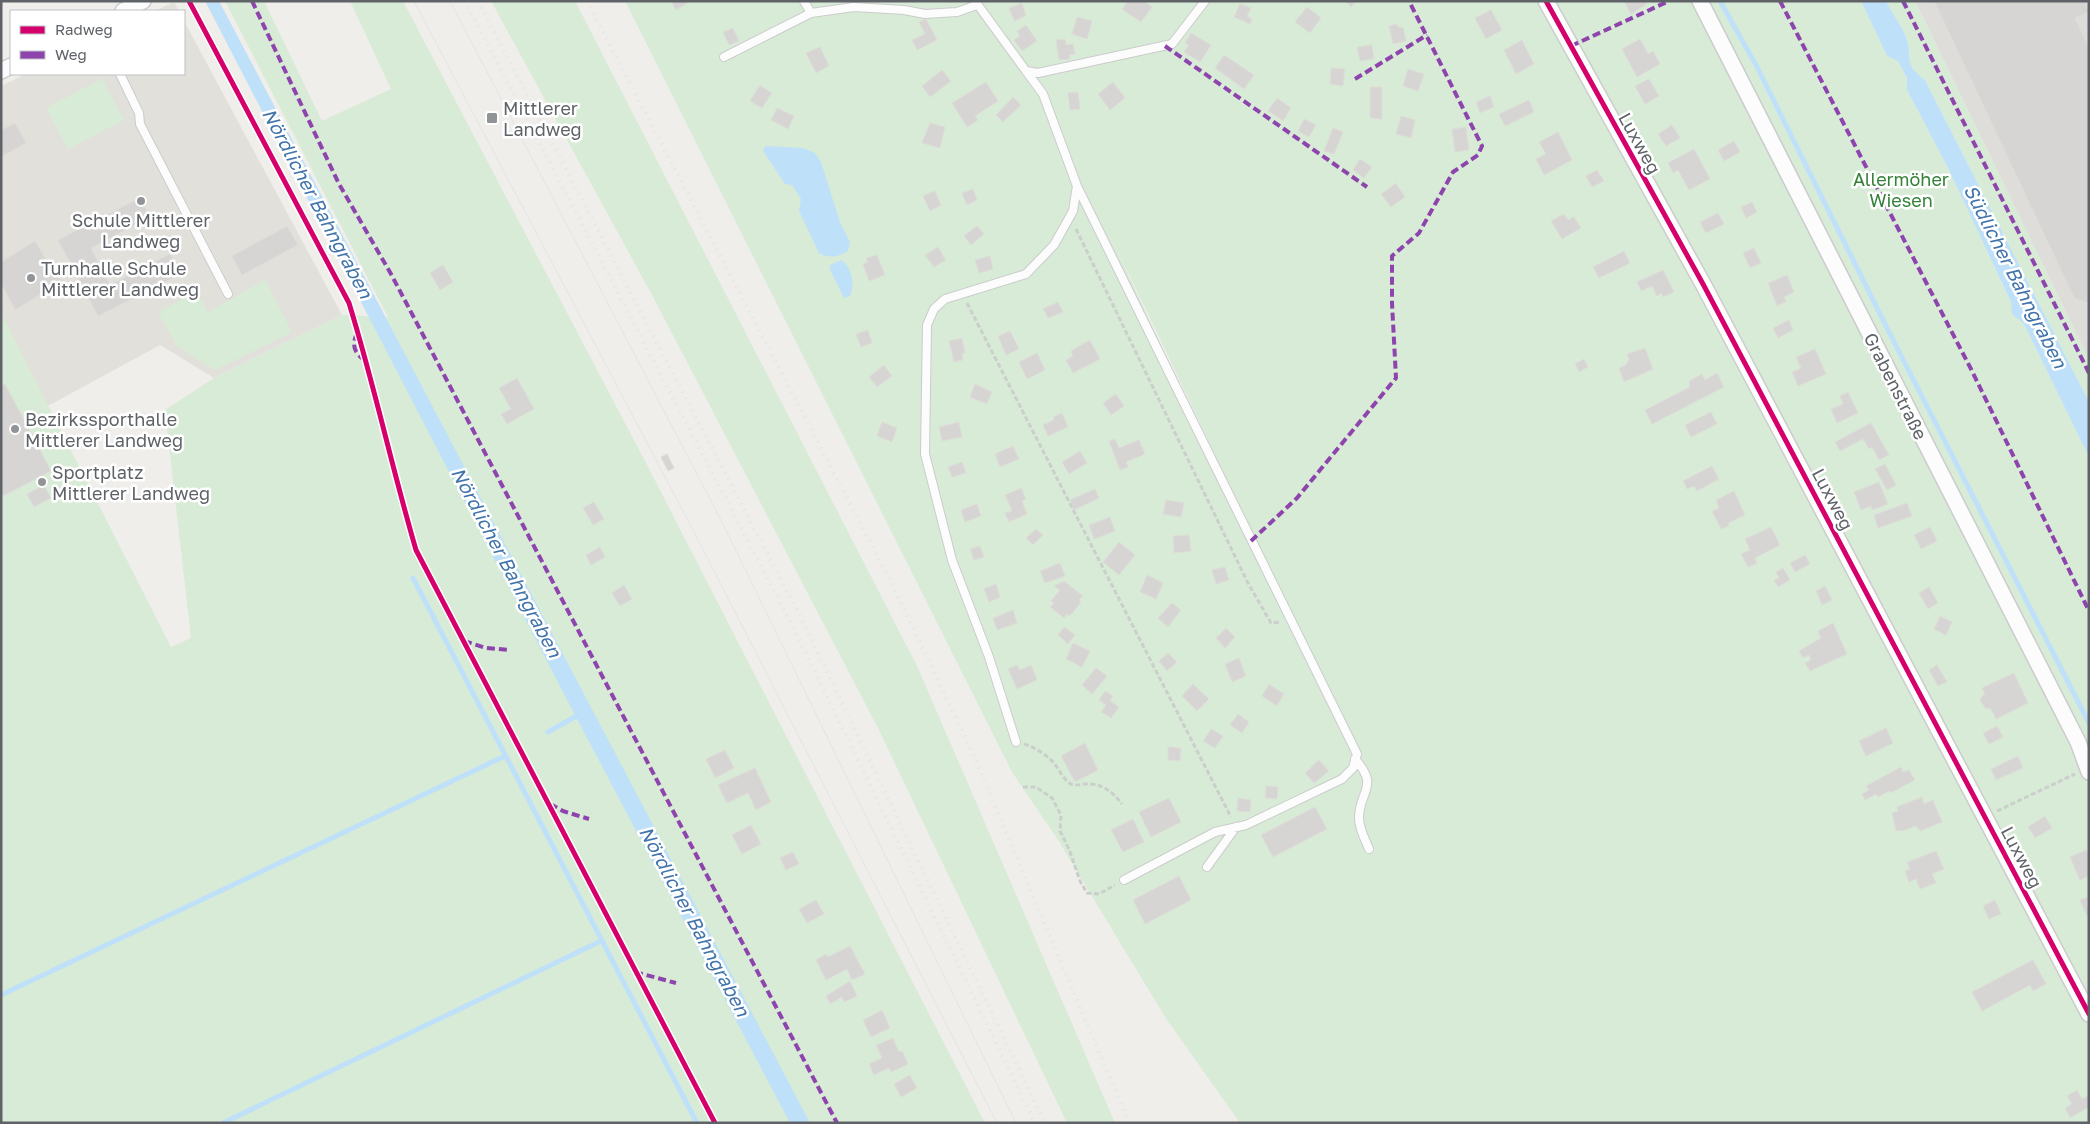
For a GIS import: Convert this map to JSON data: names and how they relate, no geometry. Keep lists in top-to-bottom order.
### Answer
{
  "streets": {
    "street": ["Luxweg", "Grabenstraße"]
  },
  "water": ["Nördlicher Bahngraben", "Südlicher Bahngraben"],
  "parks": ["Allermöher Wiesen"],
  "places": {
    "transit": ["Mittlerer Landweg"],
    "other": [
      "Schule Mittlerer Landweg",
      "Turnhalle Schule Mittlerer Landweg",
      "Bezirkssporthalle Mittlerer Landweg",
      "Sportplatz Mittlerer Landweg"
    ]
  },
  "legend": ["Radweg", "Weg"]
}
